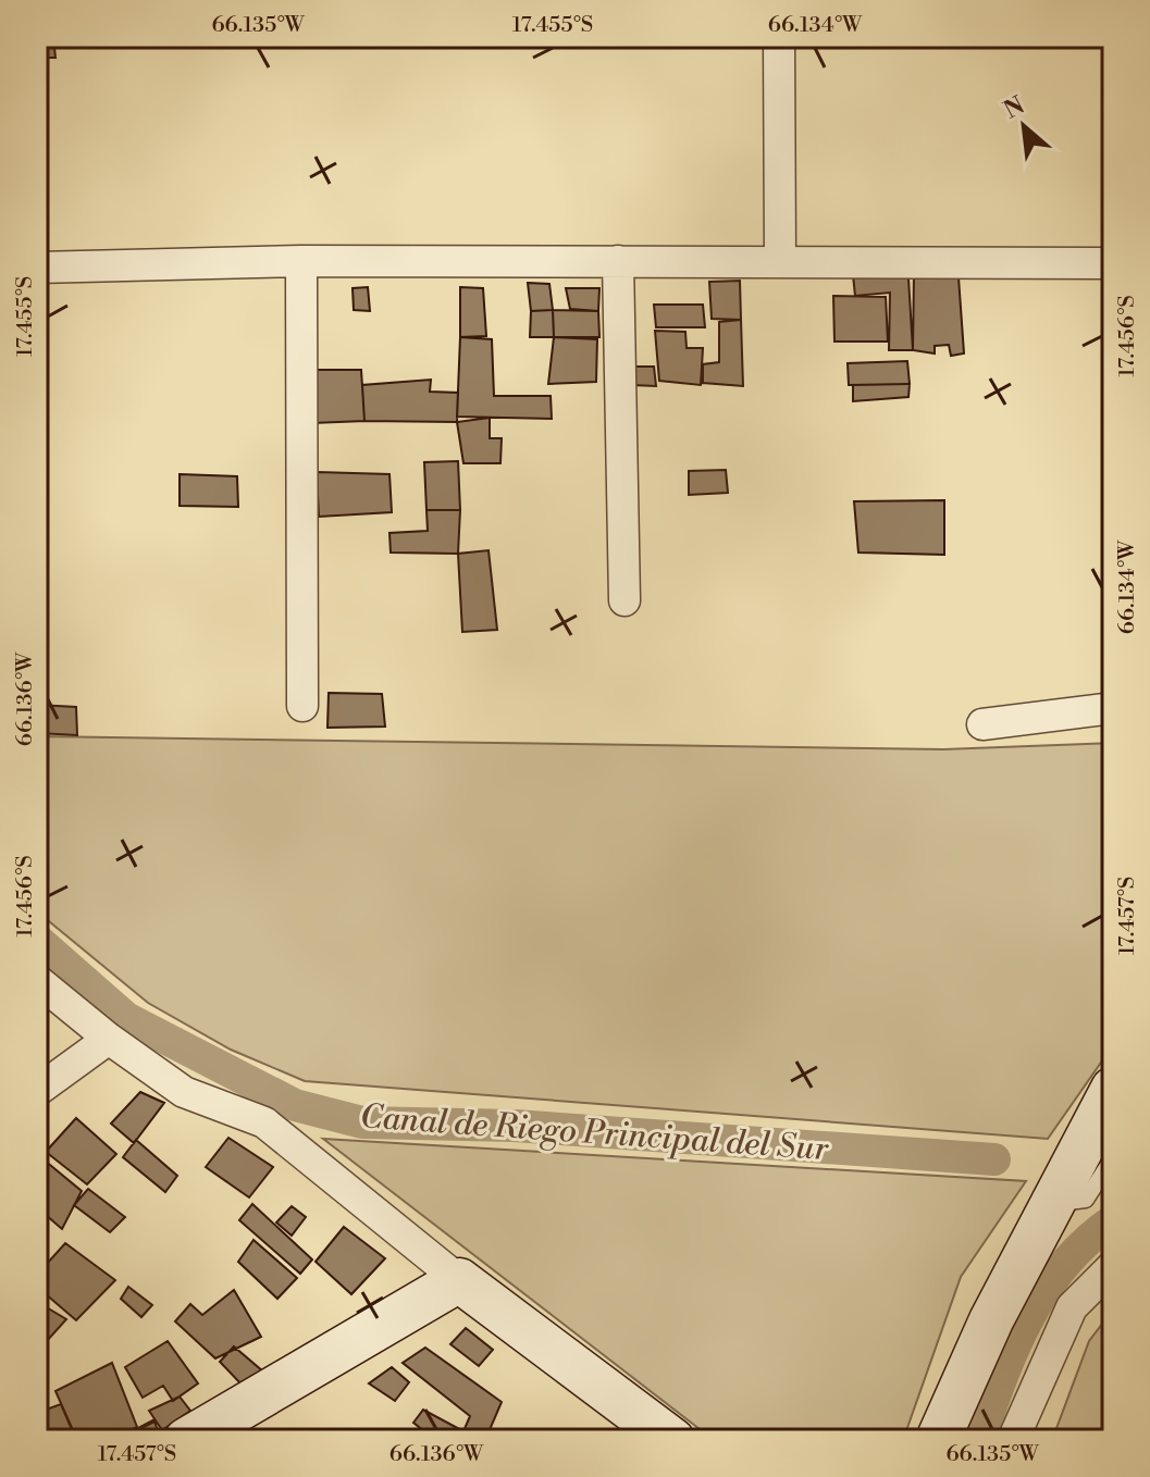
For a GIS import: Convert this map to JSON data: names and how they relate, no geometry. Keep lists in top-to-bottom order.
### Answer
{
  "water": ["Canal de Riego Principal del Sur"],
  "north": "top left",
  "coordinates": [
    "66.135°W",
    "17.455°S",
    "66.134°W",
    "17.456°S",
    "66.136°W",
    "17.457°S"
  ]
}
